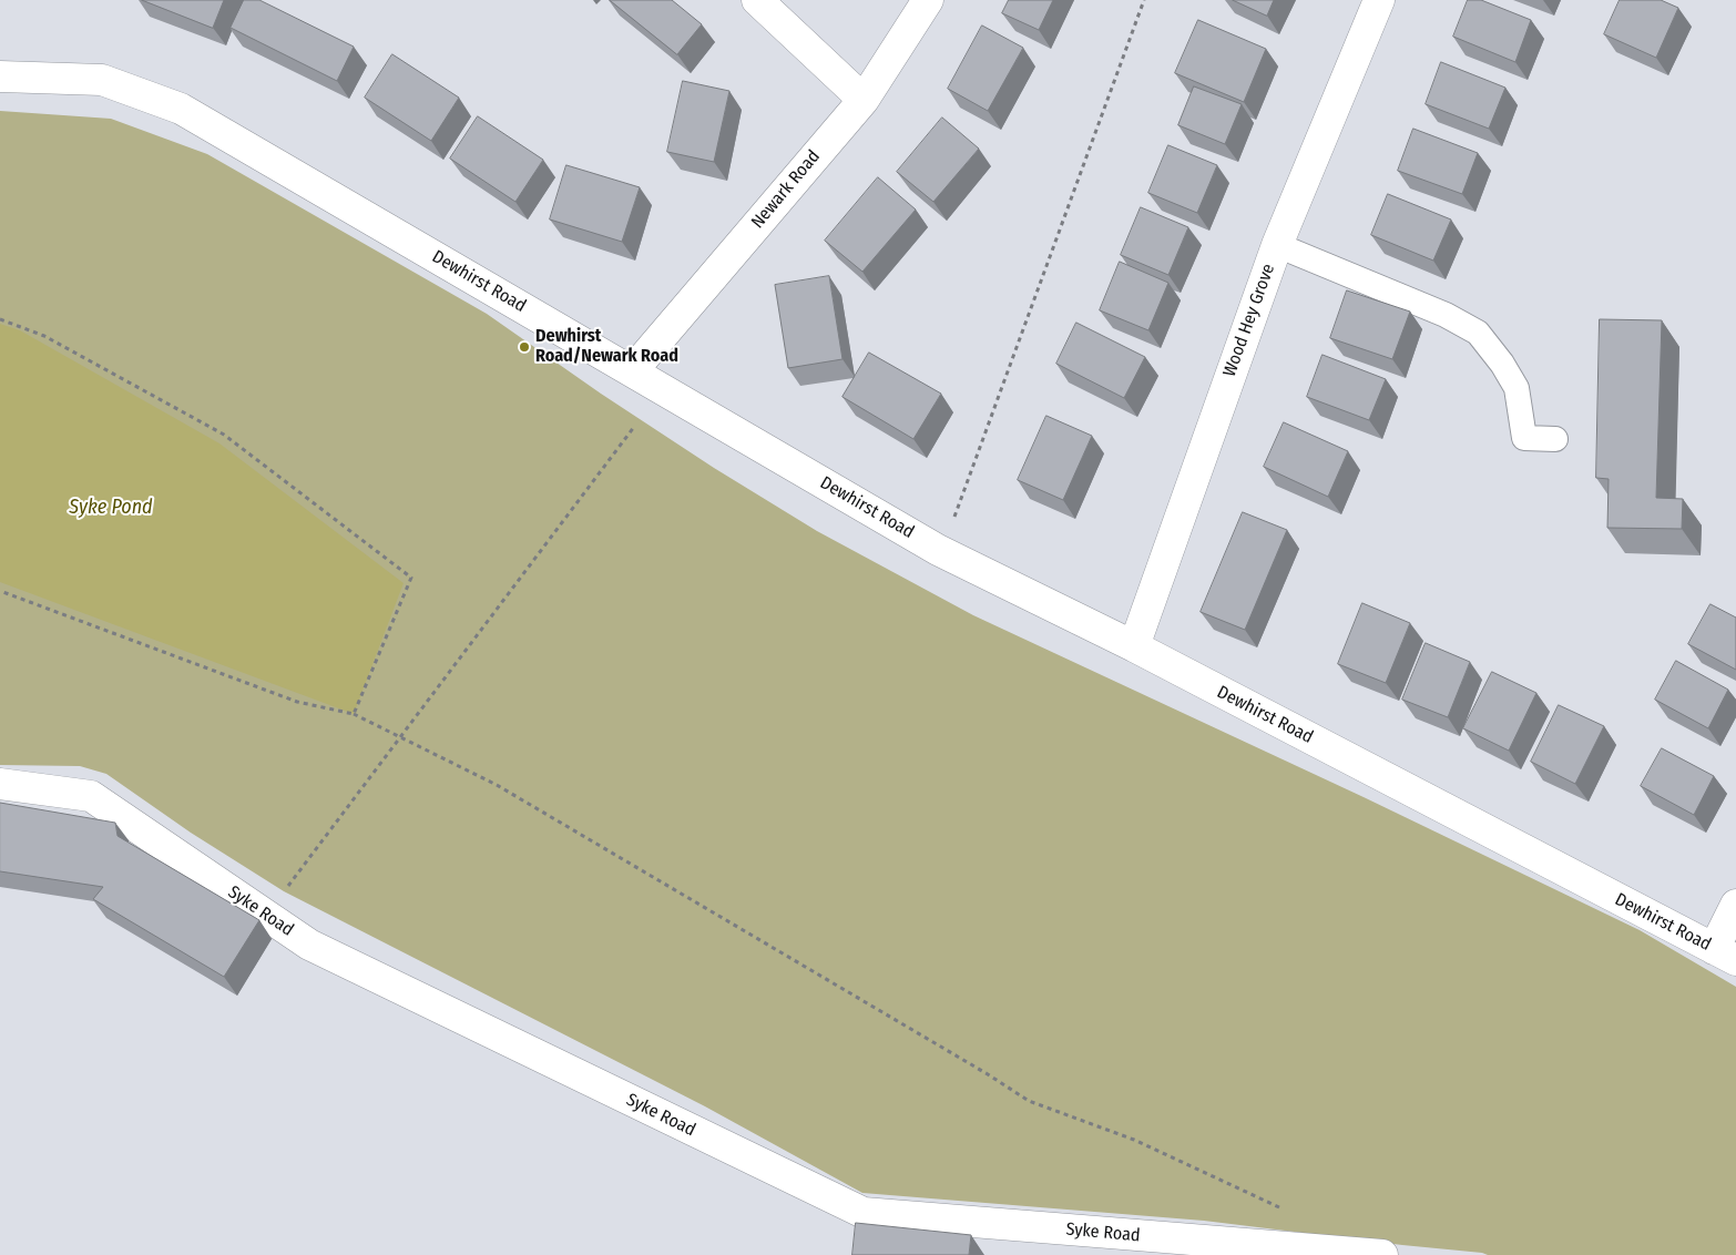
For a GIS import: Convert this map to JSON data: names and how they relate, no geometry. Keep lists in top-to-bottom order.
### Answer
{
  "streets": {
    "street": [
      "Newark Road",
      "Dewhirst Road",
      "Wood Hey Grove",
      "Syke Road"
    ]
  },
  "crossings": [
    ["Newark Road", "Dewhirst Road"],
    ["Dewhirst Road", "Wood Hey Grove"]
  ],
  "water": ["Syke Pond"],
  "places": ["Dewhirst Road/Newark Road"]
}
